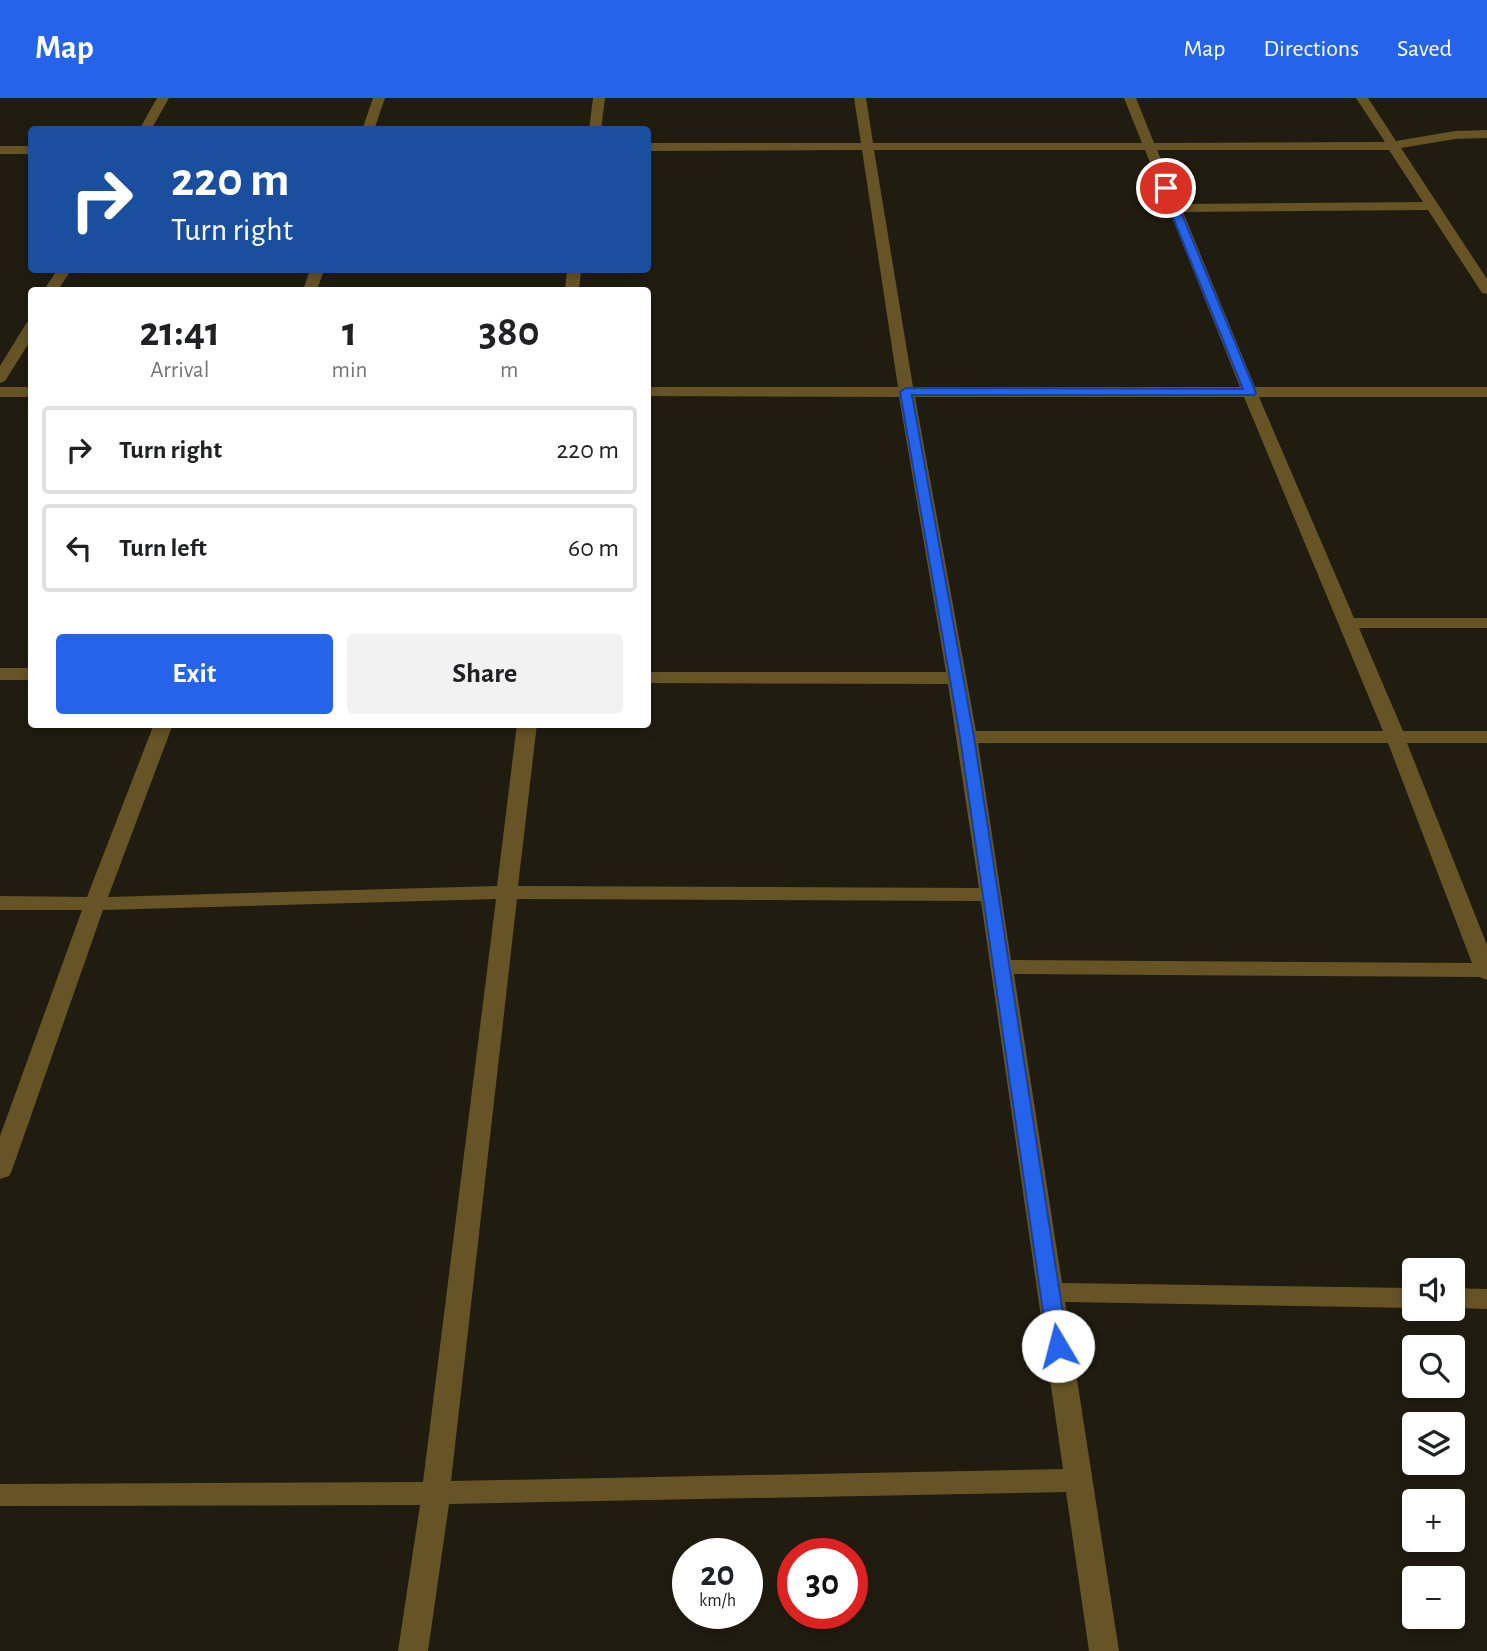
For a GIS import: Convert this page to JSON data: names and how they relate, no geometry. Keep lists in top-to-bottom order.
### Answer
{
  "page": {
    "header": "Map",
    "nav": ["Map", "Directions", "Saved"],
    "turn": ["220 m", "Turn right"],
    "eta": [
      "21:41",
      "Arrival",
      "1",
      "min",
      "380",
      "m"
    ],
    "list": [
      {
        "name": "Turn right",
        "value": "220 m"
      },
      {
        "name": "Turn left",
        "value": "60 m"
      }
    ],
    "buttons": ["Exit", "Share"],
    "map_buttons": ["+", "−"],
    "speed": "20 km/h",
    "limit": "30"
  }
}
